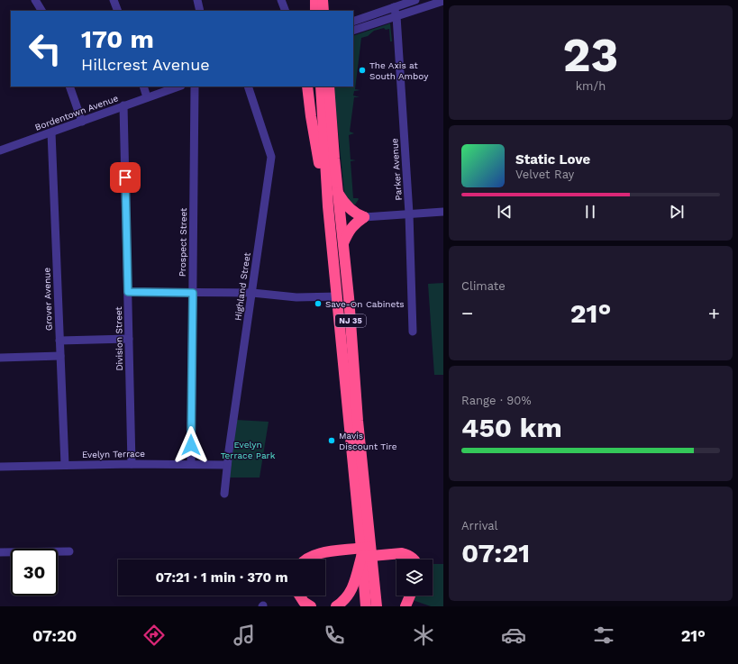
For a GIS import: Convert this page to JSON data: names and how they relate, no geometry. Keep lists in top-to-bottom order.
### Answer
{
  "streets": {
    "highway": ["NJ 35"],
    "street": [
      "Bordentown Avenue",
      "Parker Avenue",
      "Prospect Street",
      "Highland Street",
      "Grover Avenue",
      "Division Street",
      "Evelyn Terrace"
    ]
  },
  "crossings": [
    ["Bordentown Avenue", "Grover Avenue"],
    ["Bordentown Avenue", "Division Street"],
    ["Prospect Street", "Evelyn Terrace"],
    ["Highland Street", "Evelyn Terrace"],
    ["Grover Avenue", "Evelyn Terrace"],
    ["Division Street", "Evelyn Terrace"]
  ],
  "parks": ["Evelyn Terrace Park"],
  "places": ["The Axis at South Amboy", "Save-On Cabinets", "Mavis Discount Tire"],
  "page": {
    "tile": [
      ["23", "km/h"],
      "Climate",
      ["Range · 90%", "450 km"],
      ["Arrival", "07:21"]
    ],
    "turn": ["170 m", "Hillcrest Avenue"],
    "song": ["Static Love", "Velvet Ray"],
    "heat": ["−", "21°", "+"],
    "limit": "30",
    "trip": "07:21 · 1 min · 370 m",
    "tabs": ["07:20", "21°"]
  }
}
